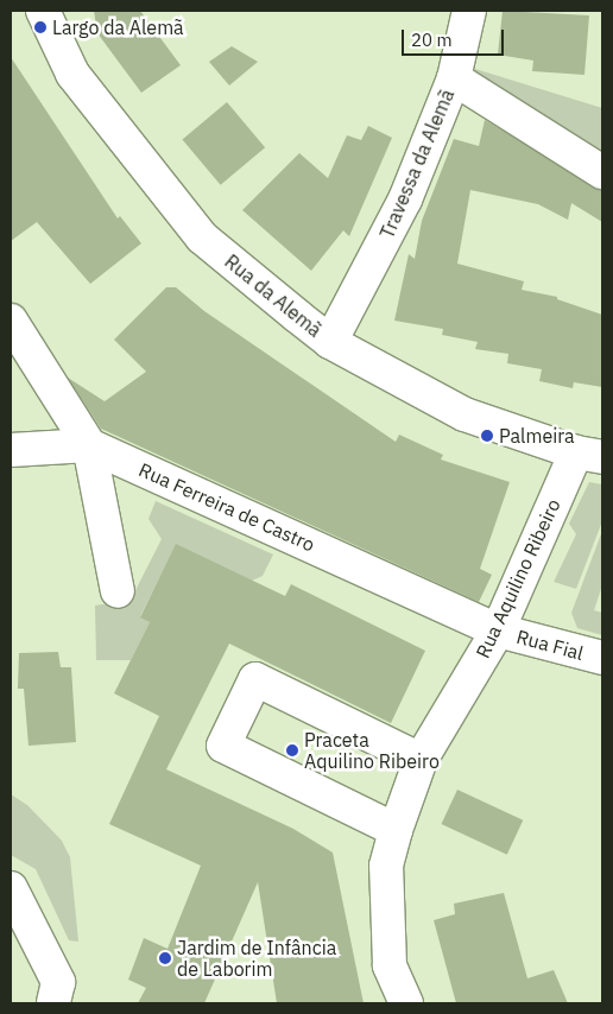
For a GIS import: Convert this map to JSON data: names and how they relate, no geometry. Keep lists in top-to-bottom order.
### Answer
{
  "streets": {
    "street": [
      "Travessa da Alemã",
      "Rua da Alemã",
      "Rua Ferreira de Castro",
      "Rua Aquilino Ribeiro",
      "Rua Fial"
    ]
  },
  "crossings": [
    ["Travessa da Alemã", "Rua da Alemã"],
    ["Rua da Alemã", "Rua Aquilino Ribeiro"],
    ["Rua Ferreira de Castro", "Rua Aquilino Ribeiro"],
    ["Rua Ferreira de Castro", "Rua Fial"],
    ["Rua Aquilino Ribeiro", "Rua Fial"]
  ],
  "places": [
    "Largo da Alemã",
    "Palmeira",
    "Praceta Aquilino Ribeiro",
    "Jardim de Infância de Laborim"
  ],
  "scale_bar": "20 m"
}
